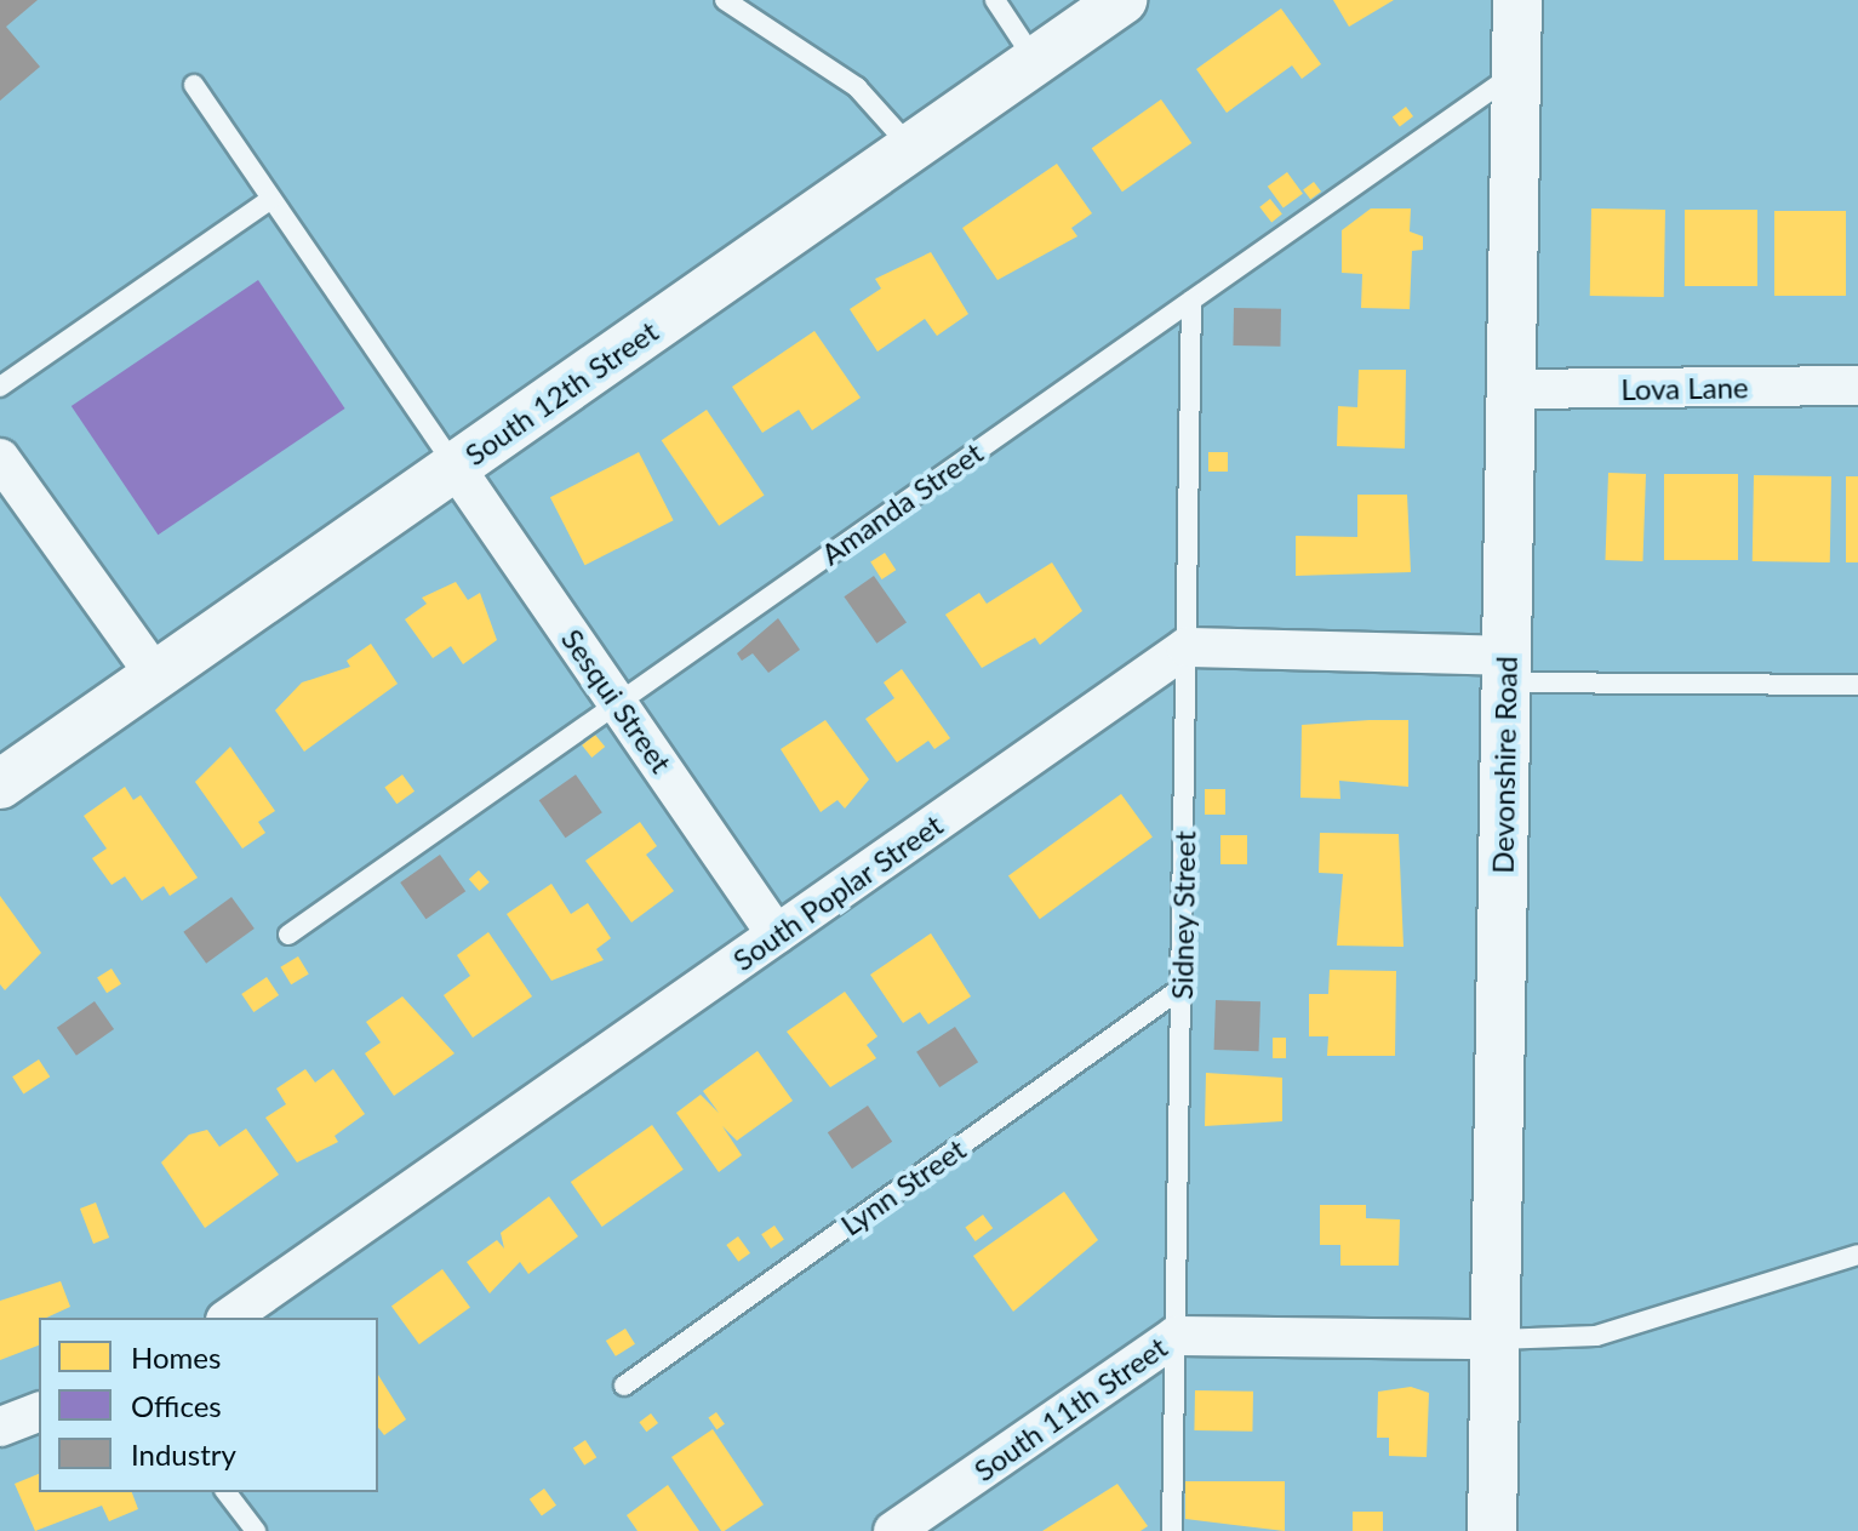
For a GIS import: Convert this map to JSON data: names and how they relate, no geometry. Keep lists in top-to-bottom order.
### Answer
{
  "streets": {
    "street": [
      "Lova Lane",
      "South 12th Street",
      "Sesqui Street",
      "Devonshire Road",
      "South Poplar Street",
      "South 11th Street"
    ],
    "lane": ["Amanda Street", "Sidney Street", "Lynn Street"]
  },
  "crossings": [
    ["Lova Lane", "Devonshire Road"],
    ["South 12th Street", "Sesqui Street"],
    ["Amanda Street", "Sesqui Street"],
    ["Amanda Street", "Devonshire Road"],
    ["Amanda Street", "Sidney Street"],
    ["Sesqui Street", "South Poplar Street"],
    ["Devonshire Road", "South 11th Street"],
    ["South Poplar Street", "Sidney Street"],
    ["Sidney Street", "Lynn Street"],
    ["Sidney Street", "South 11th Street"]
  ],
  "legend": ["Homes", "Offices", "Industry"]
}
